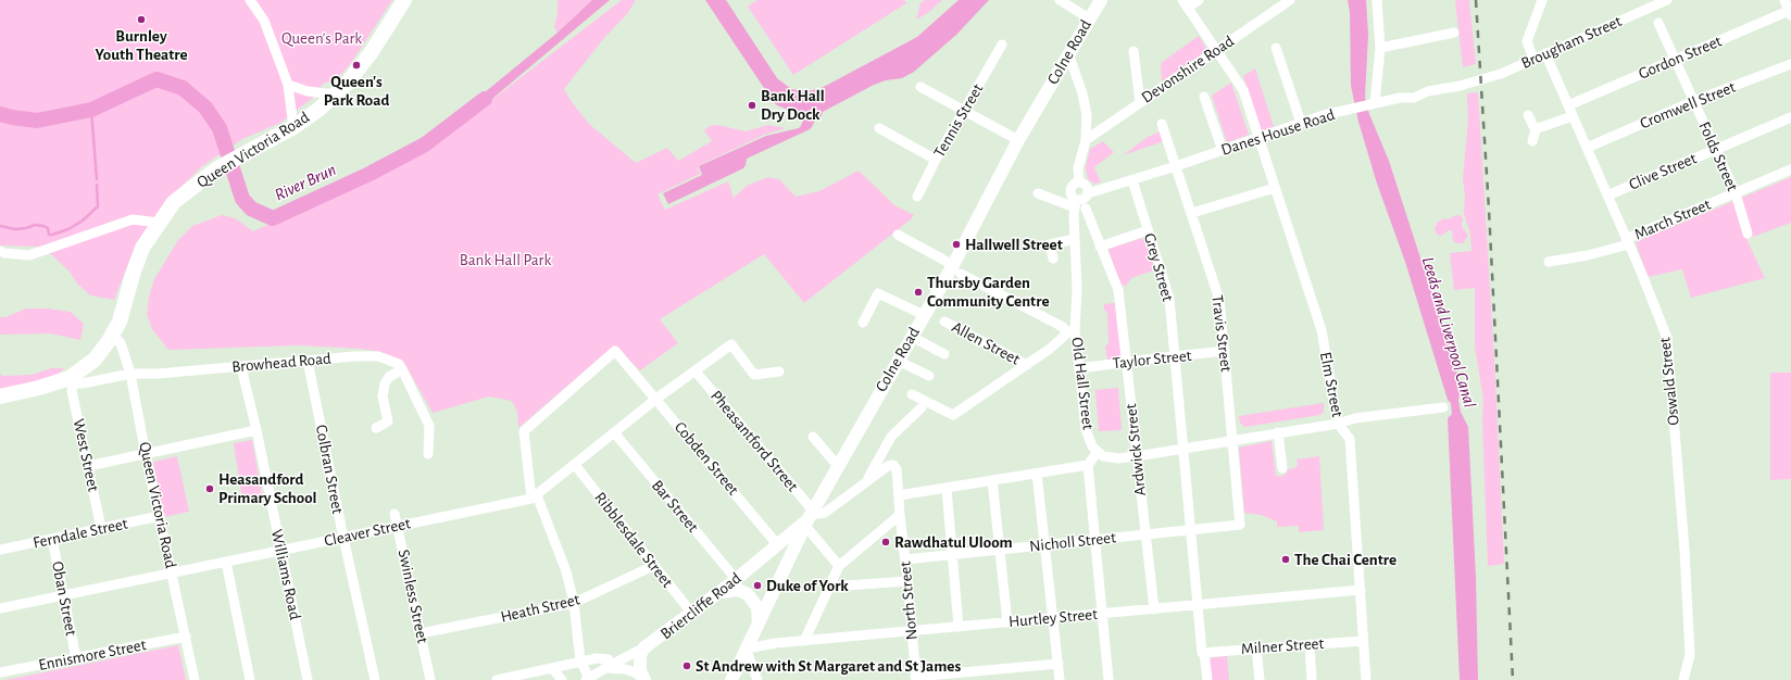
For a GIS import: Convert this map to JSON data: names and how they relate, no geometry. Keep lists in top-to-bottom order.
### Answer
{
  "streets": {
    "highway": ["Queen Victoria Road"],
    "main road": ["Colne Road", "Briercliffe Road"],
    "street": [
      "Brougham Street",
      "Gordon Street",
      "Devonshire Road",
      "Cromwell Street",
      "Tennis Street",
      "Danes House Road",
      "Folds Street",
      "Clive Street",
      "March Street",
      "Grey Street",
      "Travis Street",
      "Allen Street",
      "Taylor Street",
      "Browhead Road",
      "Oswald Street",
      "Old Hall Street",
      "Elm Street",
      "Pheasantford Street",
      "Ardwick Street",
      "West Street",
      "Cobden Street",
      "Colbran Street",
      "Bar Street",
      "Cleaver Street",
      "Ferndale Street",
      "Ribblesdale Street",
      "Nicholl Street",
      "Williams Road",
      "Swinless Street",
      "Oban Street",
      "North Street",
      "Heath Street",
      "Hurtley Street",
      "Milner Street",
      "Ennismore Street"
    ]
  },
  "crossings": [
    ["Brougham Street", "Danes House Road"],
    ["Brougham Street", "Oswald Street"],
    ["Colne Road", "Pheasantford Street"],
    ["Colne Road", "Briercliffe Road"],
    ["Colne Road", "Hurtley Street"],
    ["Gordon Street", "Folds Street"],
    ["Gordon Street", "Oswald Street"],
    ["Cromwell Street", "Folds Street"],
    ["Cromwell Street", "Oswald Street"],
    ["Danes House Road", "Grey Street"],
    ["Danes House Road", "Travis Street"],
    ["Danes House Road", "Old Hall Street"],
    ["Danes House Road", "Ardwick Street"],
    ["Queen Victoria Road", "Browhead Road"],
    ["Queen Victoria Road", "Cleaver Street"],
    ["Queen Victoria Road", "Ferndale Street"],
    ["Queen Victoria Road", "Ennismore Street"],
    ["Folds Street", "Clive Street"],
    ["Folds Street", "March Street"],
    ["Clive Street", "Oswald Street"],
    ["March Street", "Oswald Street"],
    ["Grey Street", "Taylor Street"],
    ["Grey Street", "Old Hall Street"],
    ["Grey Street", "Nicholl Street"],
    ["Grey Street", "Hurtley Street"],
    ["Grey Street", "Milner Street"],
    ["Travis Street", "Taylor Street"],
    ["Travis Street", "Old Hall Street"],
    ["Travis Street", "Nicholl Street"],
    ["Taylor Street", "Old Hall Street"],
    ["Taylor Street", "Ardwick Street"],
    ["Browhead Road", "West Street"],
    ["Browhead Road", "Colbran Street"],
    ["Browhead Road", "Williams Road"],
    ["Old Hall Street", "Elm Street"],
    ["Old Hall Street", "Ardwick Street"],
    ["Elm Street", "Hurtley Street"],
    ["Elm Street", "Milner Street"],
    ["Pheasantford Street", "Cleaver Street"],
    ["Pheasantford Street", "Briercliffe Road"],
    ["Ardwick Street", "Nicholl Street"],
    ["Ardwick Street", "Hurtley Street"],
    ["West Street", "Ferndale Street"],
    ["Cobden Street", "Cleaver Street"],
    ["Cobden Street", "Briercliffe Road"],
    ["Colbran Street", "Cleaver Street"],
    ["Bar Street", "Cleaver Street"],
    ["Bar Street", "Briercliffe Road"],
    ["Cleaver Street", "Ribblesdale Street"],
    ["Cleaver Street", "Williams Road"],
    ["Cleaver Street", "Swinless Street"],
    ["Cleaver Street", "Oban Street"],
    ["Ferndale Street", "Oban Street"],
    ["Ribblesdale Street", "Briercliffe Road"],
    ["Ribblesdale Street", "Heath Street"],
    ["Nicholl Street", "North Street"],
    ["Swinless Street", "Heath Street"],
    ["Oban Street", "Ennismore Street"],
    ["North Street", "Hurtley Street"]
  ],
  "water": ["River Brun", "Leeds and Liverpool Canal"],
  "parks": ["Queen's Park", "Bank Hall Park"],
  "places": [
    "Burnley Youth Theatre",
    "Queen's Park Road",
    "Bank Hall Dry Dock",
    "Hallwell Street",
    "Thursby Garden Community Centre",
    "Heasandford Primary School",
    "Rawdhatul Uloom",
    "The Chai Centre",
    "Duke of York",
    "St Andrew with St Margaret and St James"
  ]
}
